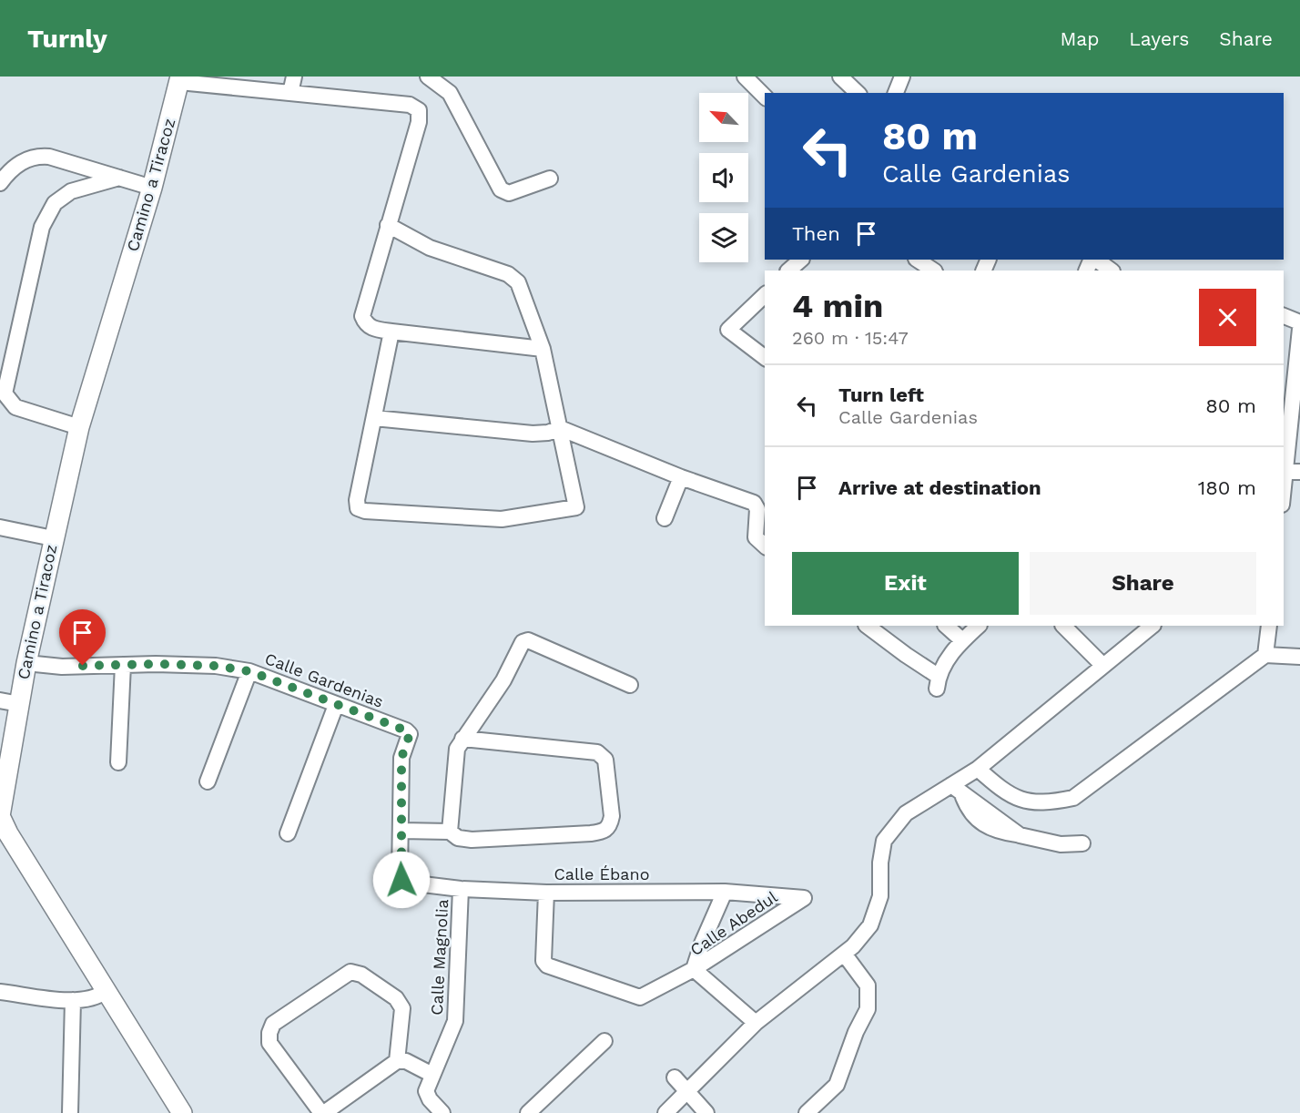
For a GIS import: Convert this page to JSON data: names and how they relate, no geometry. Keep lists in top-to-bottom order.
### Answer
{
  "streets": {
    "street": [
      "Camino a Tiracoz",
      "Calle Gardenias",
      "Calle Ébano",
      "Calle Abedul",
      "Calle Magnolia"
    ]
  },
  "crossings": [
    ["Camino a Tiracoz", "Calle Gardenias"],
    ["Calle Gardenias", "Calle Ébano"],
    ["Calle Ébano", "Calle Abedul"],
    ["Calle Ébano", "Calle Magnolia"]
  ],
  "north": "top left",
  "page": {
    "header": "Turnly",
    "nav": ["Map", "Layers", "Share"],
    "turn": ["80 m", "Calle Gardenias"],
    "then": "Then",
    "heading": ["4 min", "260 m · 15:47"],
    "list": [
      {
        "name": "Turn left",
        "note": "Calle Gardenias",
        "value": "80 m"
      },
      {
        "name": "Arrive at destination",
        "value": "180 m"
      }
    ],
    "buttons": ["Exit", "Share"]
  }
}
